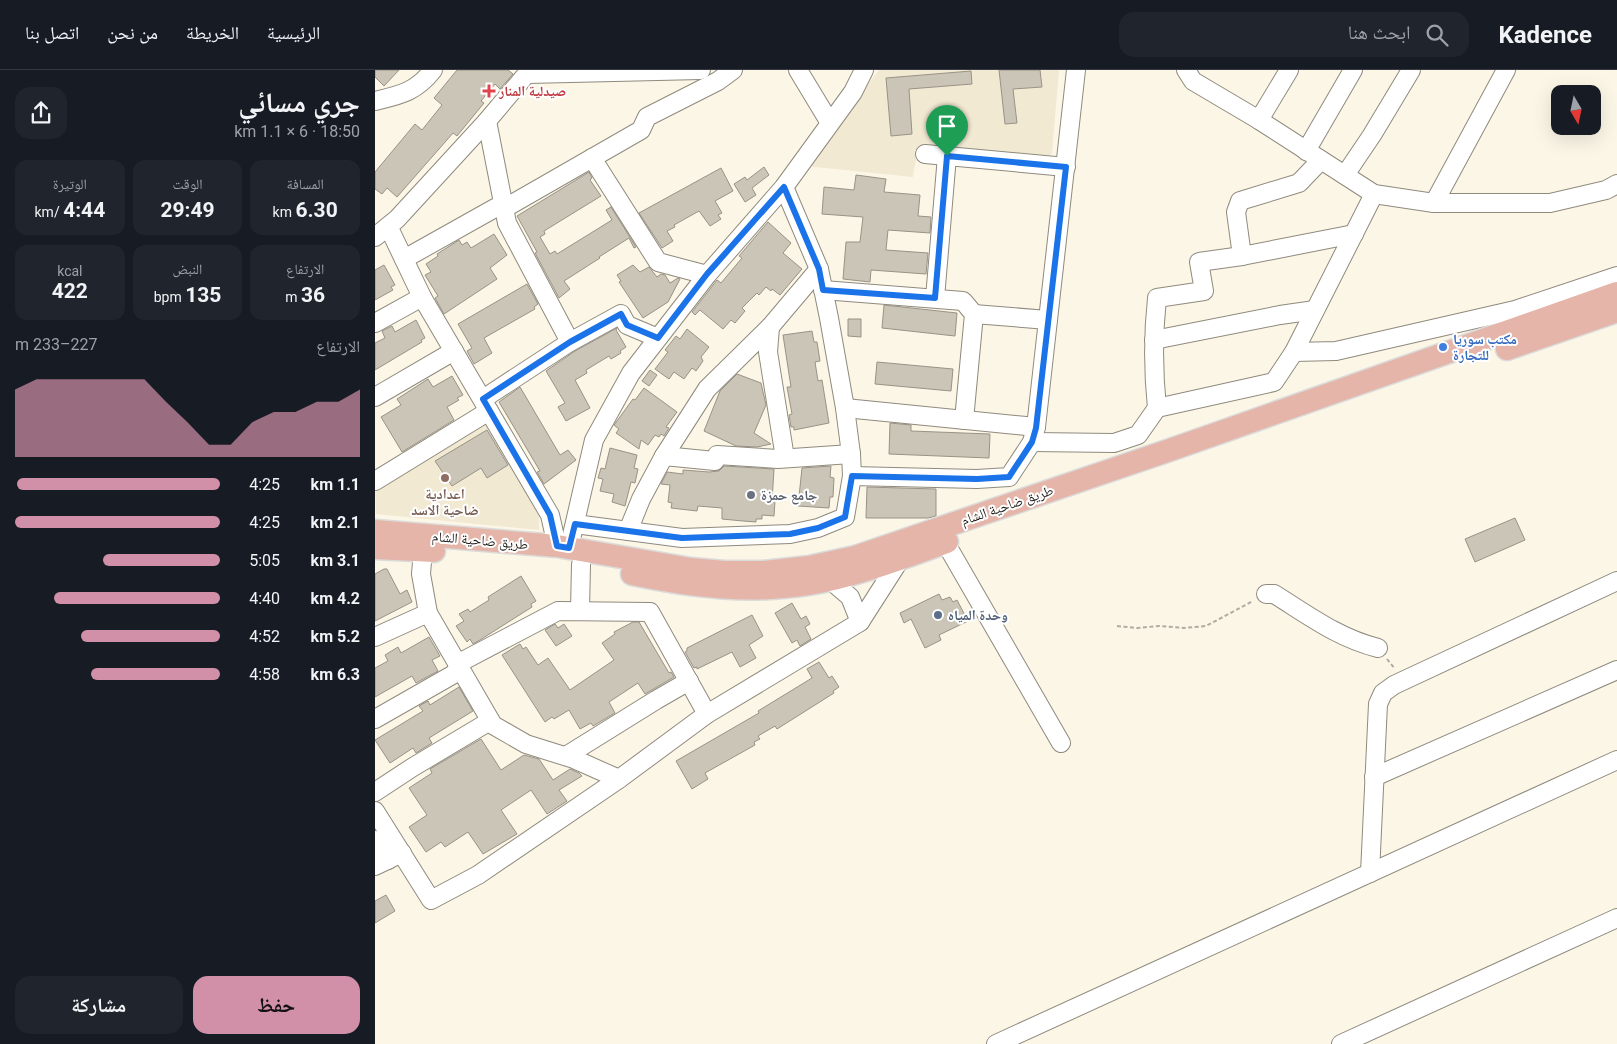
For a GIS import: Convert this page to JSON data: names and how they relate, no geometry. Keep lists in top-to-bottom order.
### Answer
{
  "streets": {
    "main road": ["طريق ضاحية الشام"]
  },
  "places": {
    "health": ["صيدلية المنار"],
    "other": [
      "مكتب سوريا للتجارة",
      "اعدادية ضاحية الاسد",
      "جامع حمزة",
      "وحدة المياه"
    ]
  },
  "north": "bottom",
  "page": {
    "header": "Kadence",
    "search": "ابحث هنا",
    "nav": [
      "الرئيسية",
      "الخريطة",
      "من نحن",
      "اتصل بنا"
    ],
    "heading": ["جري مسائي", "18:50 · 6 × 1.1 km"],
    "stats": [
      ["المسافة", "6.30 km"],
      ["الوقت", "29:49"],
      ["الوتيرة", "4:44 /km"],
      ["الارتفاع", "36 m"],
      ["النبض", "135 bpm"],
      ["kcal", "422"]
    ],
    "chart": ["الارتفاع", "227–233 m"],
    "list": [
      {
        "name": "1.1 km",
        "note": "4:25"
      },
      {
        "name": "2.1 km",
        "note": "4:25"
      },
      {
        "name": "3.1 km",
        "note": "5:05"
      },
      {
        "name": "4.2 km",
        "note": "4:40"
      },
      {
        "name": "5.2 km",
        "note": "4:52"
      },
      {
        "name": "6.3 km",
        "note": "4:58"
      }
    ],
    "buttons": ["حفظ", "مشاركة"]
  }
}
